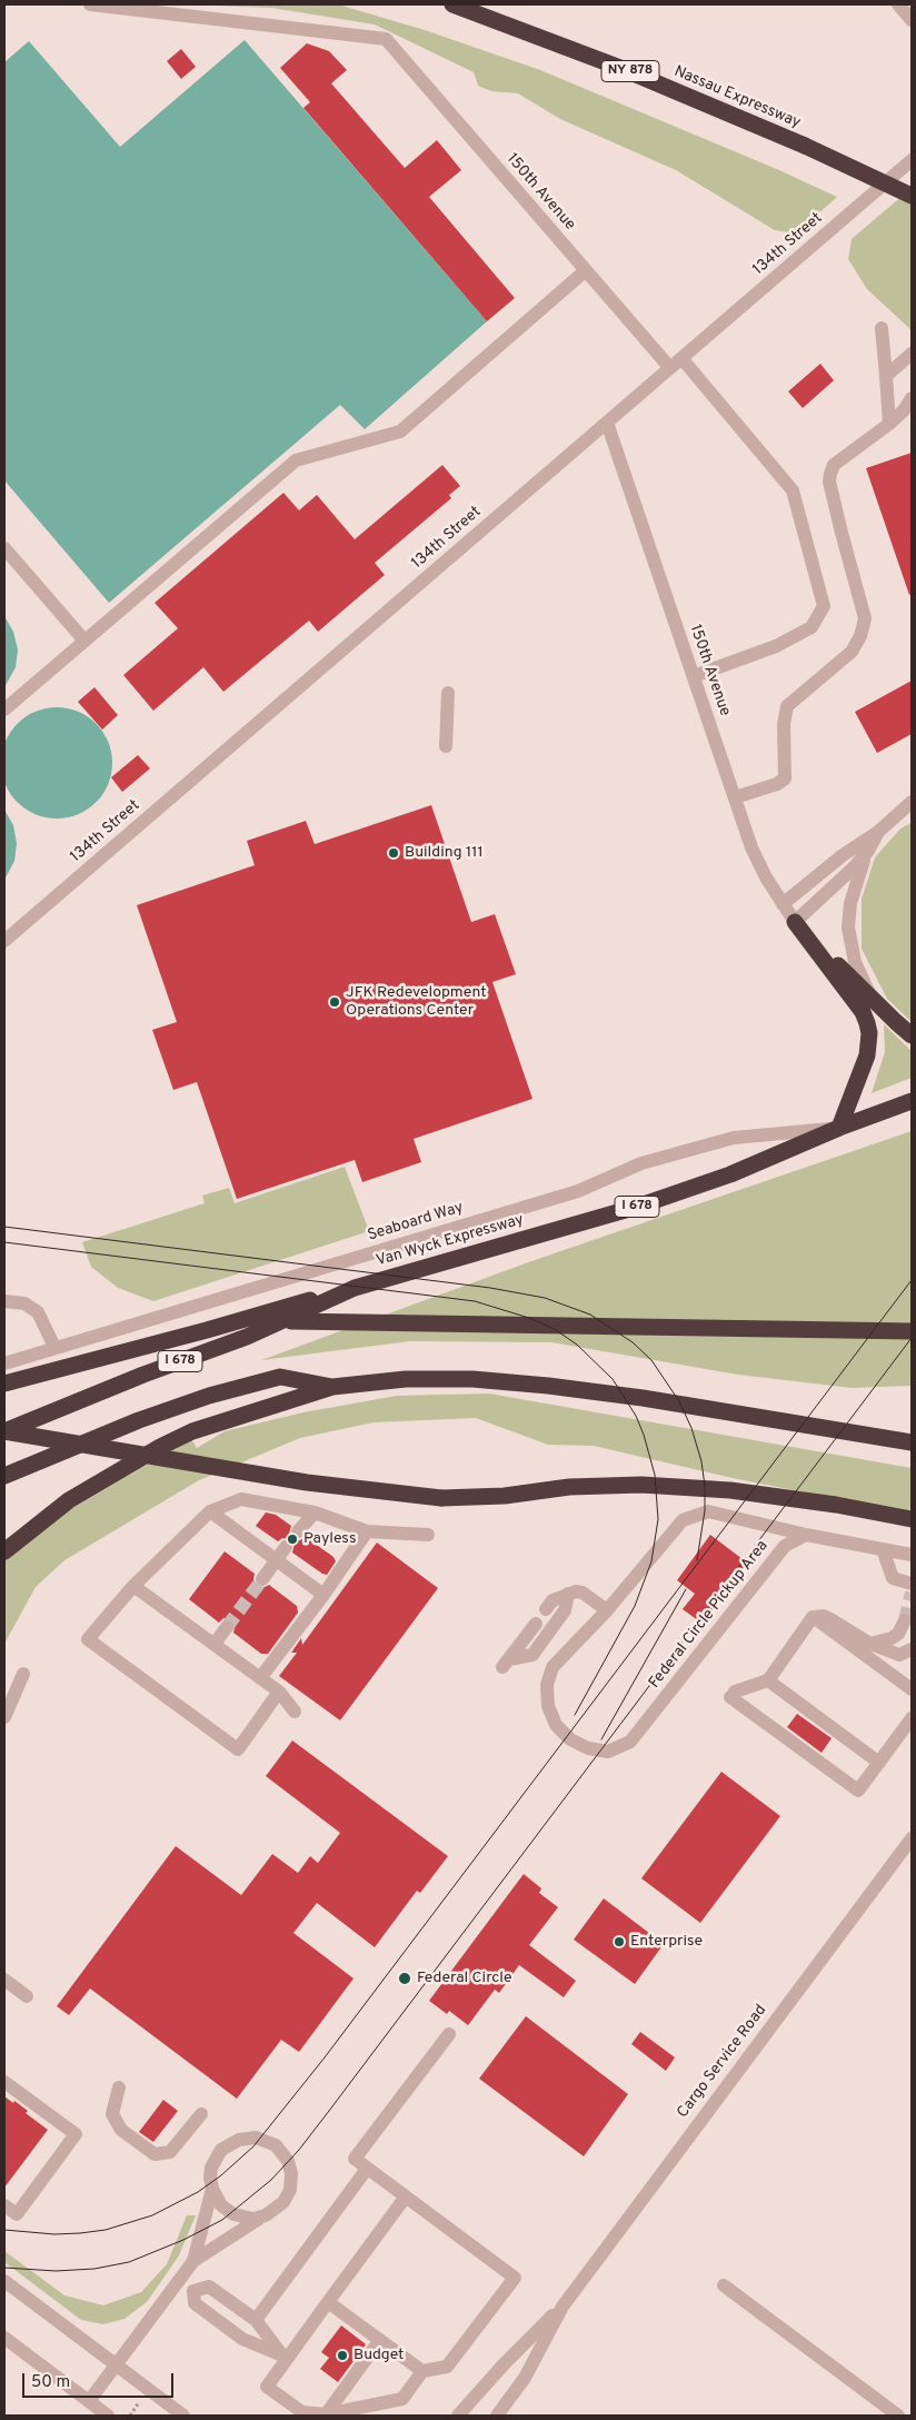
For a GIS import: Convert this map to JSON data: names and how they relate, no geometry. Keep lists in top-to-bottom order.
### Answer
{
  "streets": {
    "highway": [
      "NY 878",
      "Nassau Expressway",
      "I 678",
      "Van Wyck Expressway"
    ],
    "street": [
      "150th Avenue",
      "134th Street",
      "Seaboard Way",
      "Federal Circle Pickup Area",
      "Cargo Service Road"
    ]
  },
  "crossings": [
    ["150th Avenue", "134th Street"],
    ["Seaboard Way", "Van Wyck Expressway"]
  ],
  "places": [
    "Building 111",
    "JFK Redevelopment Operations Center",
    "Payless",
    "Enterprise",
    "Federal Circle",
    "Budget"
  ],
  "scale_bar": "50 m"
}
